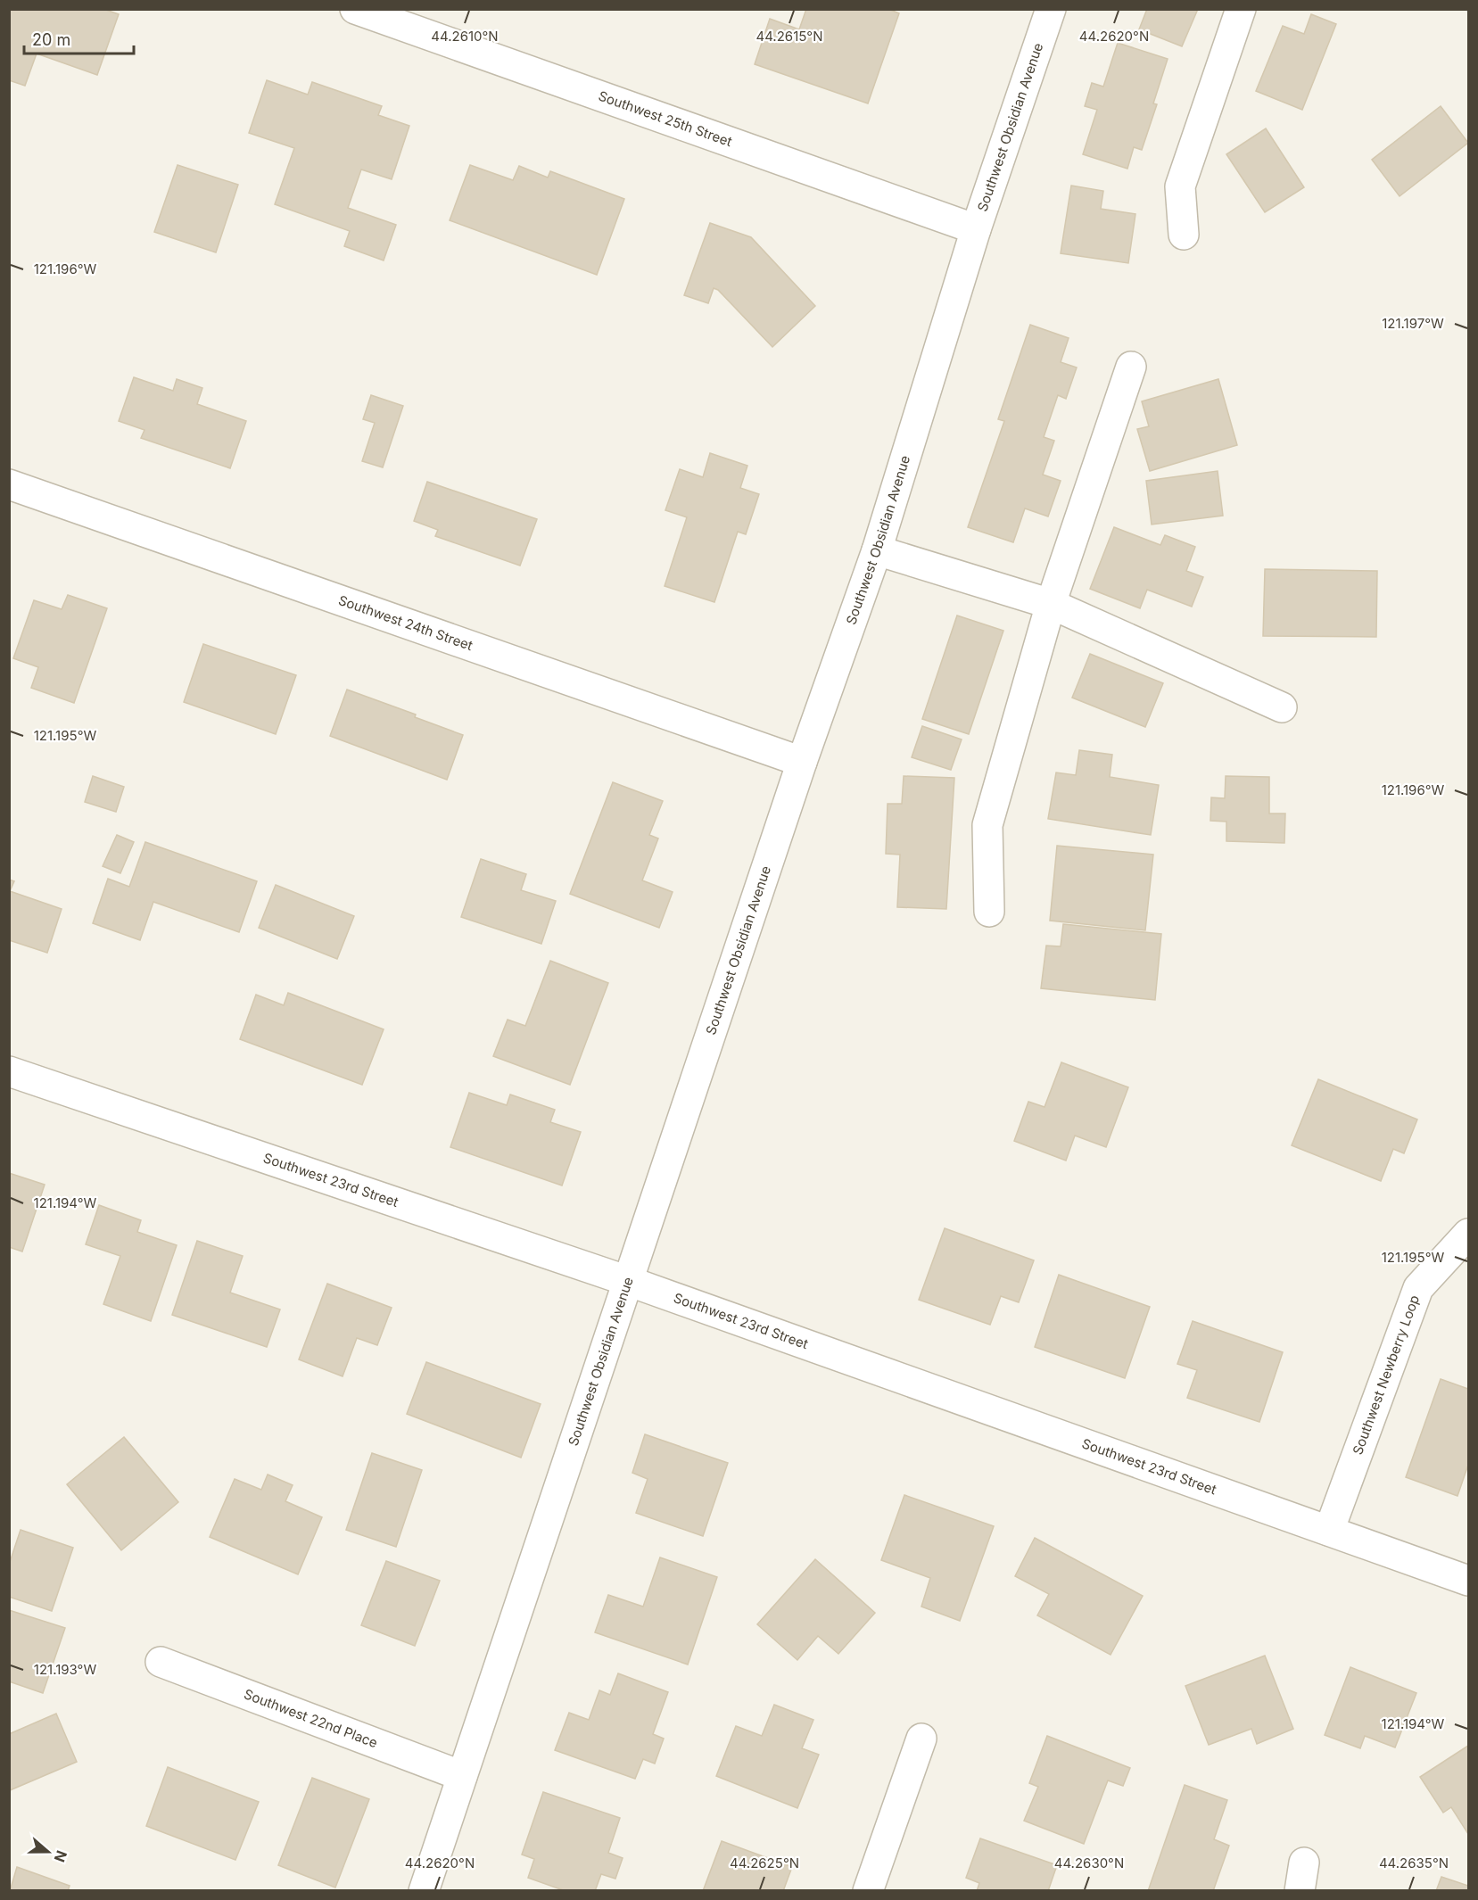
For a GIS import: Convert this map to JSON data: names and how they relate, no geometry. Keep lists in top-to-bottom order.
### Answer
{
  "streets": {
    "street": [
      "Southwest 25th Street",
      "Southwest Obsidian Avenue",
      "Southwest 24th Street",
      "Southwest 23rd Street",
      "Southwest Newberry Loop",
      "Southwest 22nd Place"
    ]
  },
  "crossings": [
    ["Southwest 25th Street", "Southwest Obsidian Avenue"],
    ["Southwest Obsidian Avenue", "Southwest 24th Street"],
    ["Southwest Obsidian Avenue", "Southwest 23rd Street"],
    ["Southwest Obsidian Avenue", "Southwest 22nd Place"],
    ["Southwest 23rd Street", "Southwest Newberry Loop"]
  ],
  "scale_bar": "20 m",
  "north": "right",
  "coordinates": [
    "44.2610°N",
    "44.2615°N",
    "44.2620°N",
    "121.196°W",
    "121.197°W",
    "121.195°W",
    "121.194°W",
    "121.193°W",
    "44.2625°N",
    "44.2630°N",
    "44.2635°N"
  ]
}
